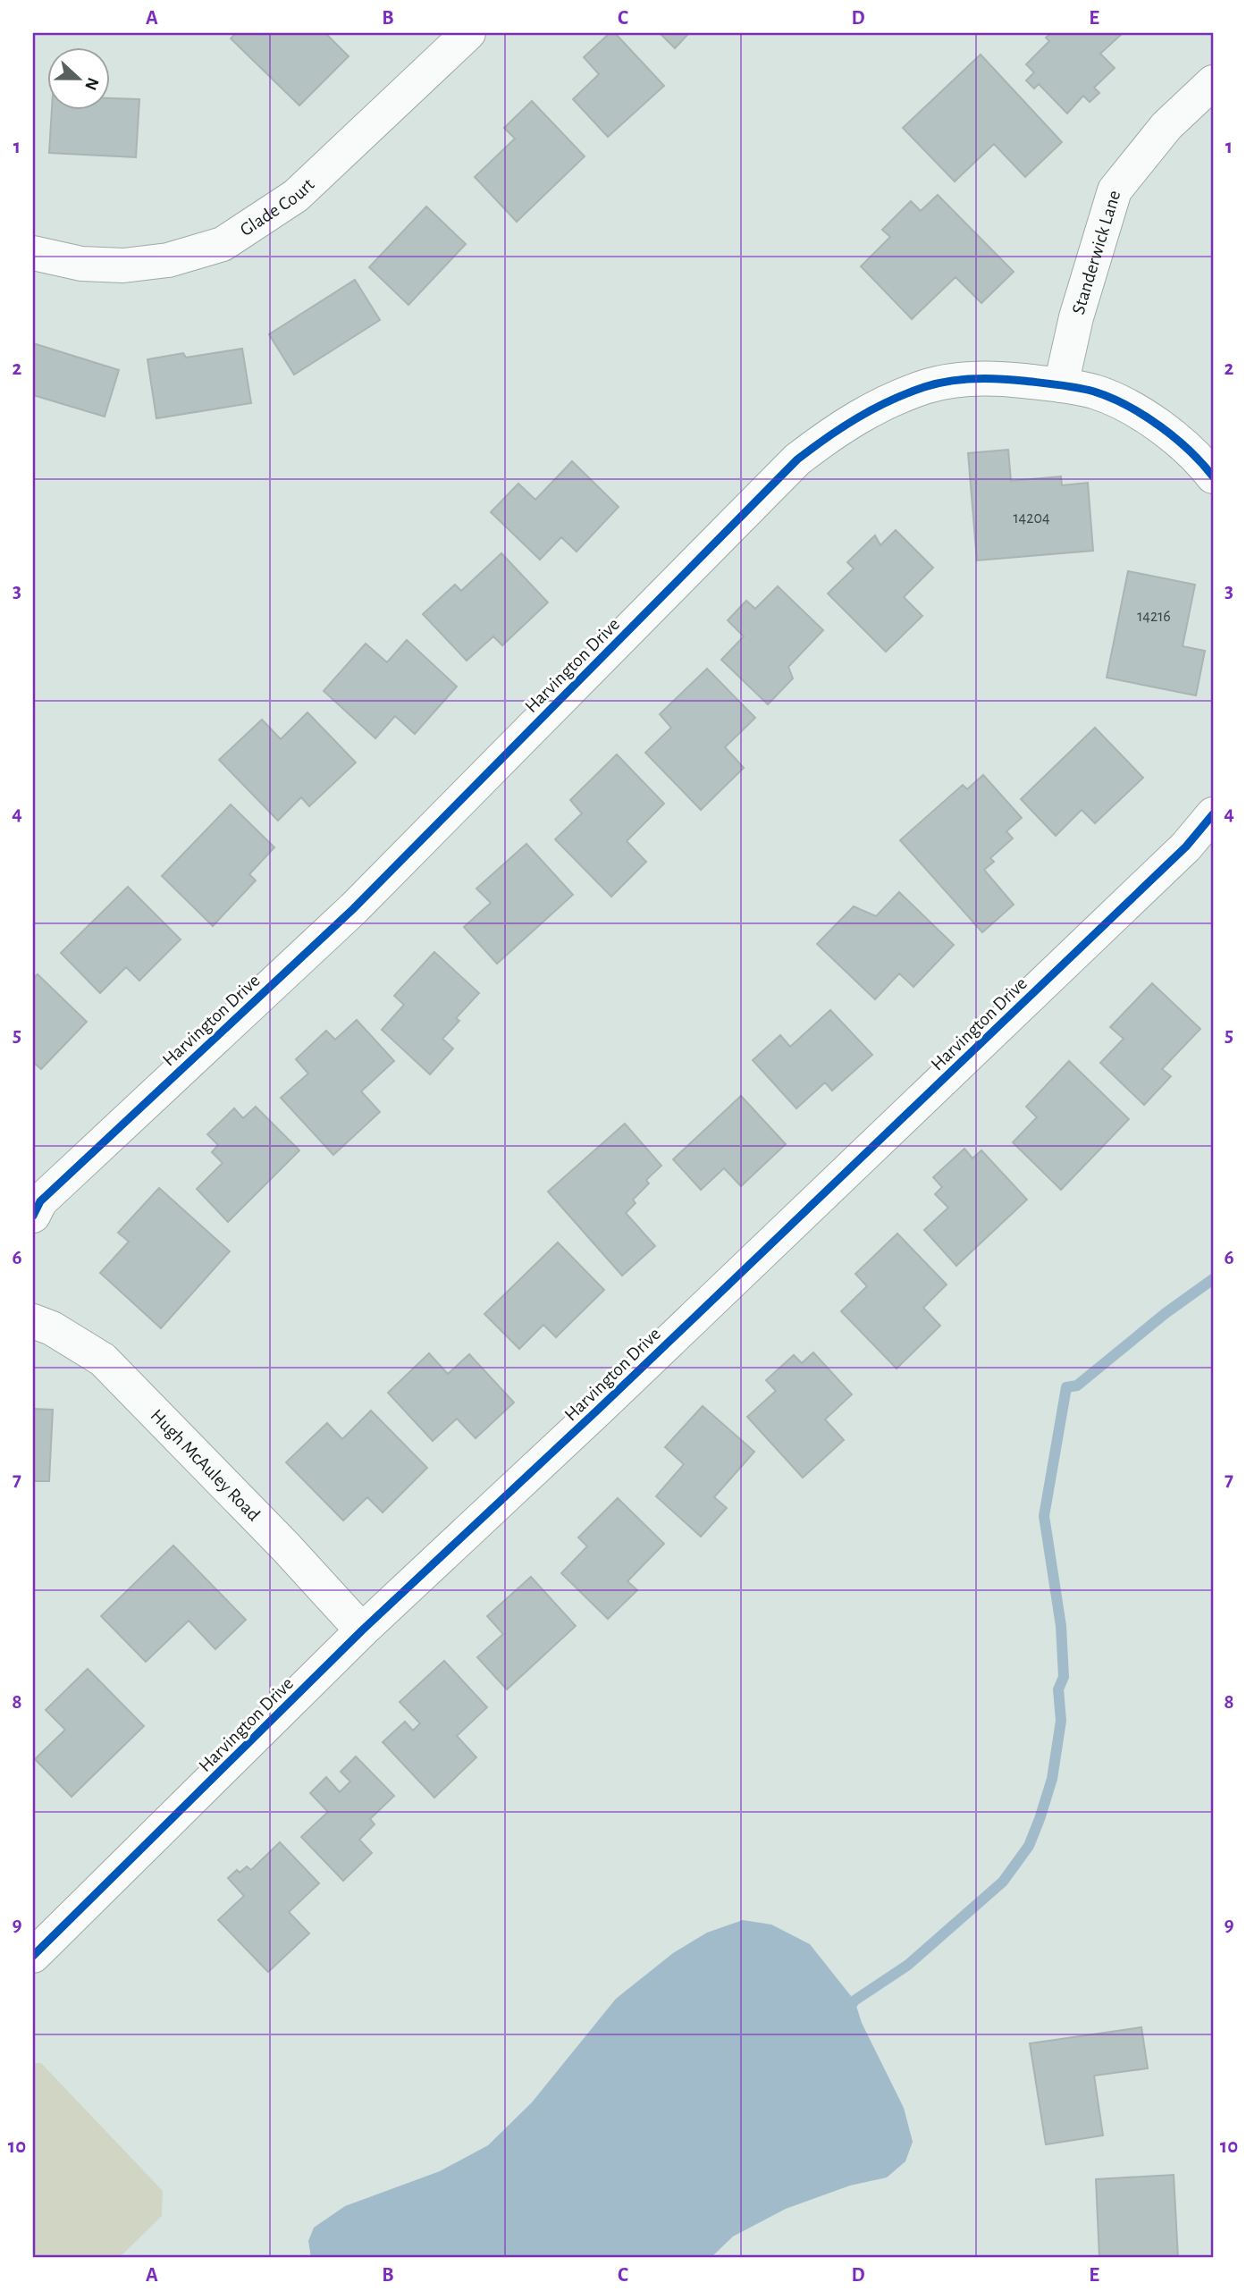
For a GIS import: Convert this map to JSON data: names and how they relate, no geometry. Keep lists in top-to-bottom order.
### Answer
{
  "streets": {
    "street": [
      "Glade Court",
      "Standerwick Lane",
      "Harvington Drive",
      "Hugh McAuley Road"
    ]
  },
  "crossings": [
    ["Standerwick Lane", "Harvington Drive"],
    ["Harvington Drive", "Hugh McAuley Road"]
  ],
  "house_numbers": ["14204", "14216"],
  "north": "right",
  "grid": {
    "columns": [
      "A",
      "B",
      "C",
      "D",
      "E"
    ],
    "rows": [
      "1",
      "2",
      "3",
      "4",
      "5",
      "6",
      "7",
      "8",
      "9",
      "10"
    ]
  }
}
